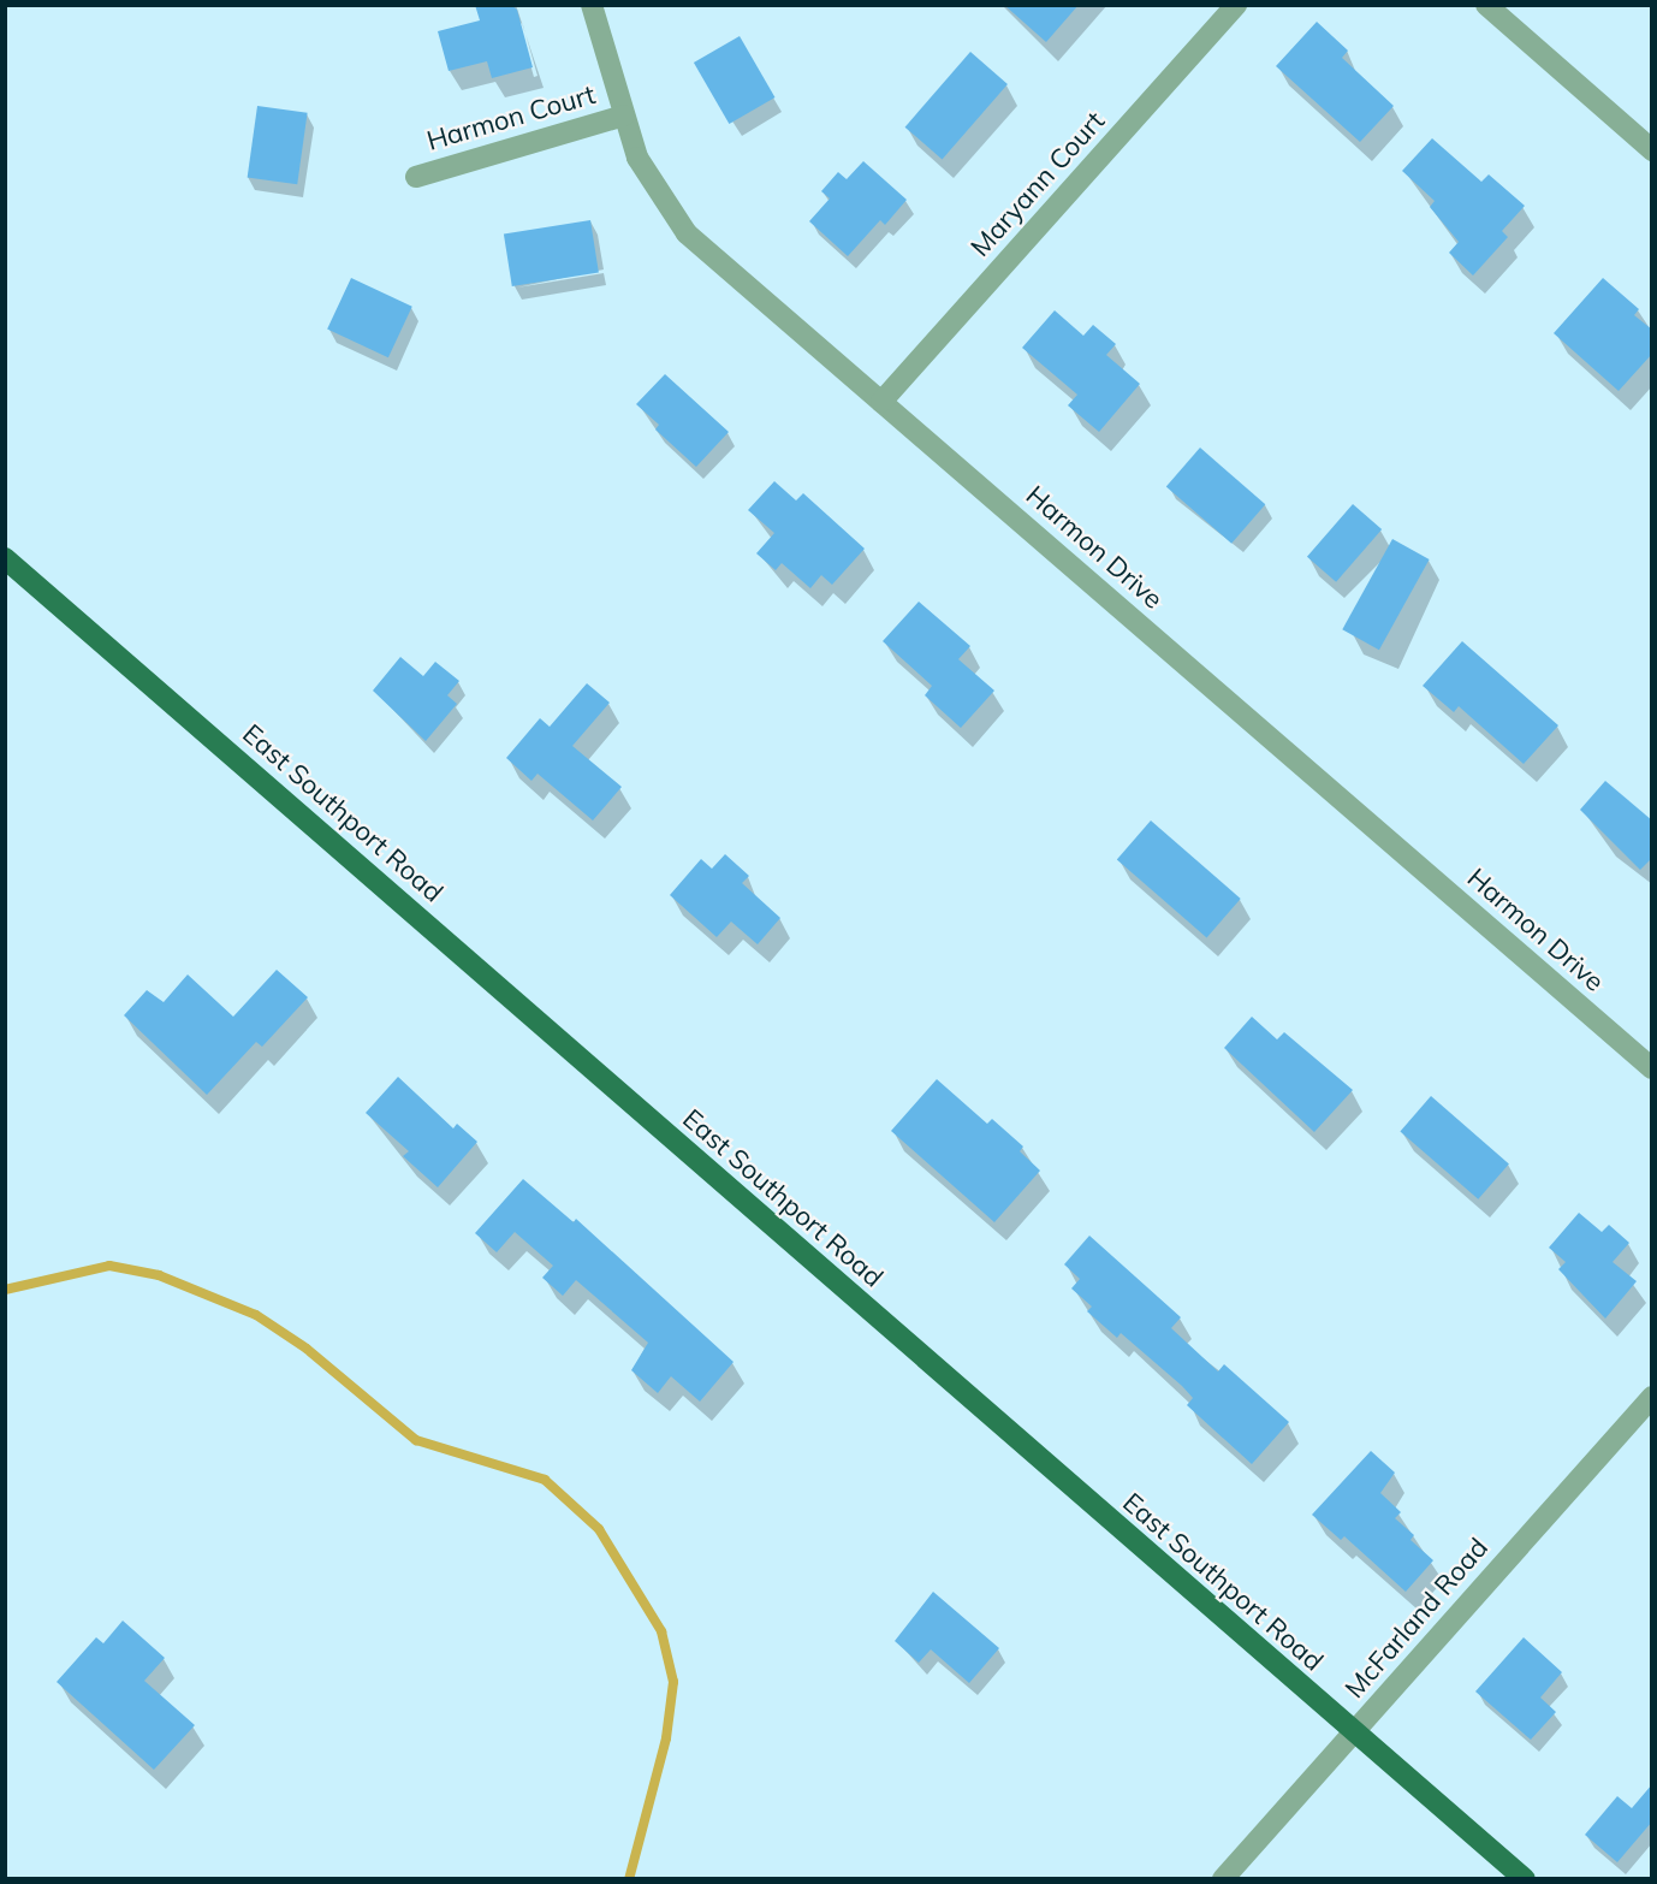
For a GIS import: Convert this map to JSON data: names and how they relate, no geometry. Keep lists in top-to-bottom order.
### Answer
{
  "streets": {
    "main road": ["East Southport Road"],
    "street": [
      "Harmon Court",
      "Maryann Court",
      "Harmon Drive",
      "McFarland Road"
    ]
  },
  "crossings": [
    ["Harmon Court", "Harmon Drive"],
    ["Maryann Court", "Harmon Drive"],
    ["East Southport Road", "McFarland Road"]
  ]
}
